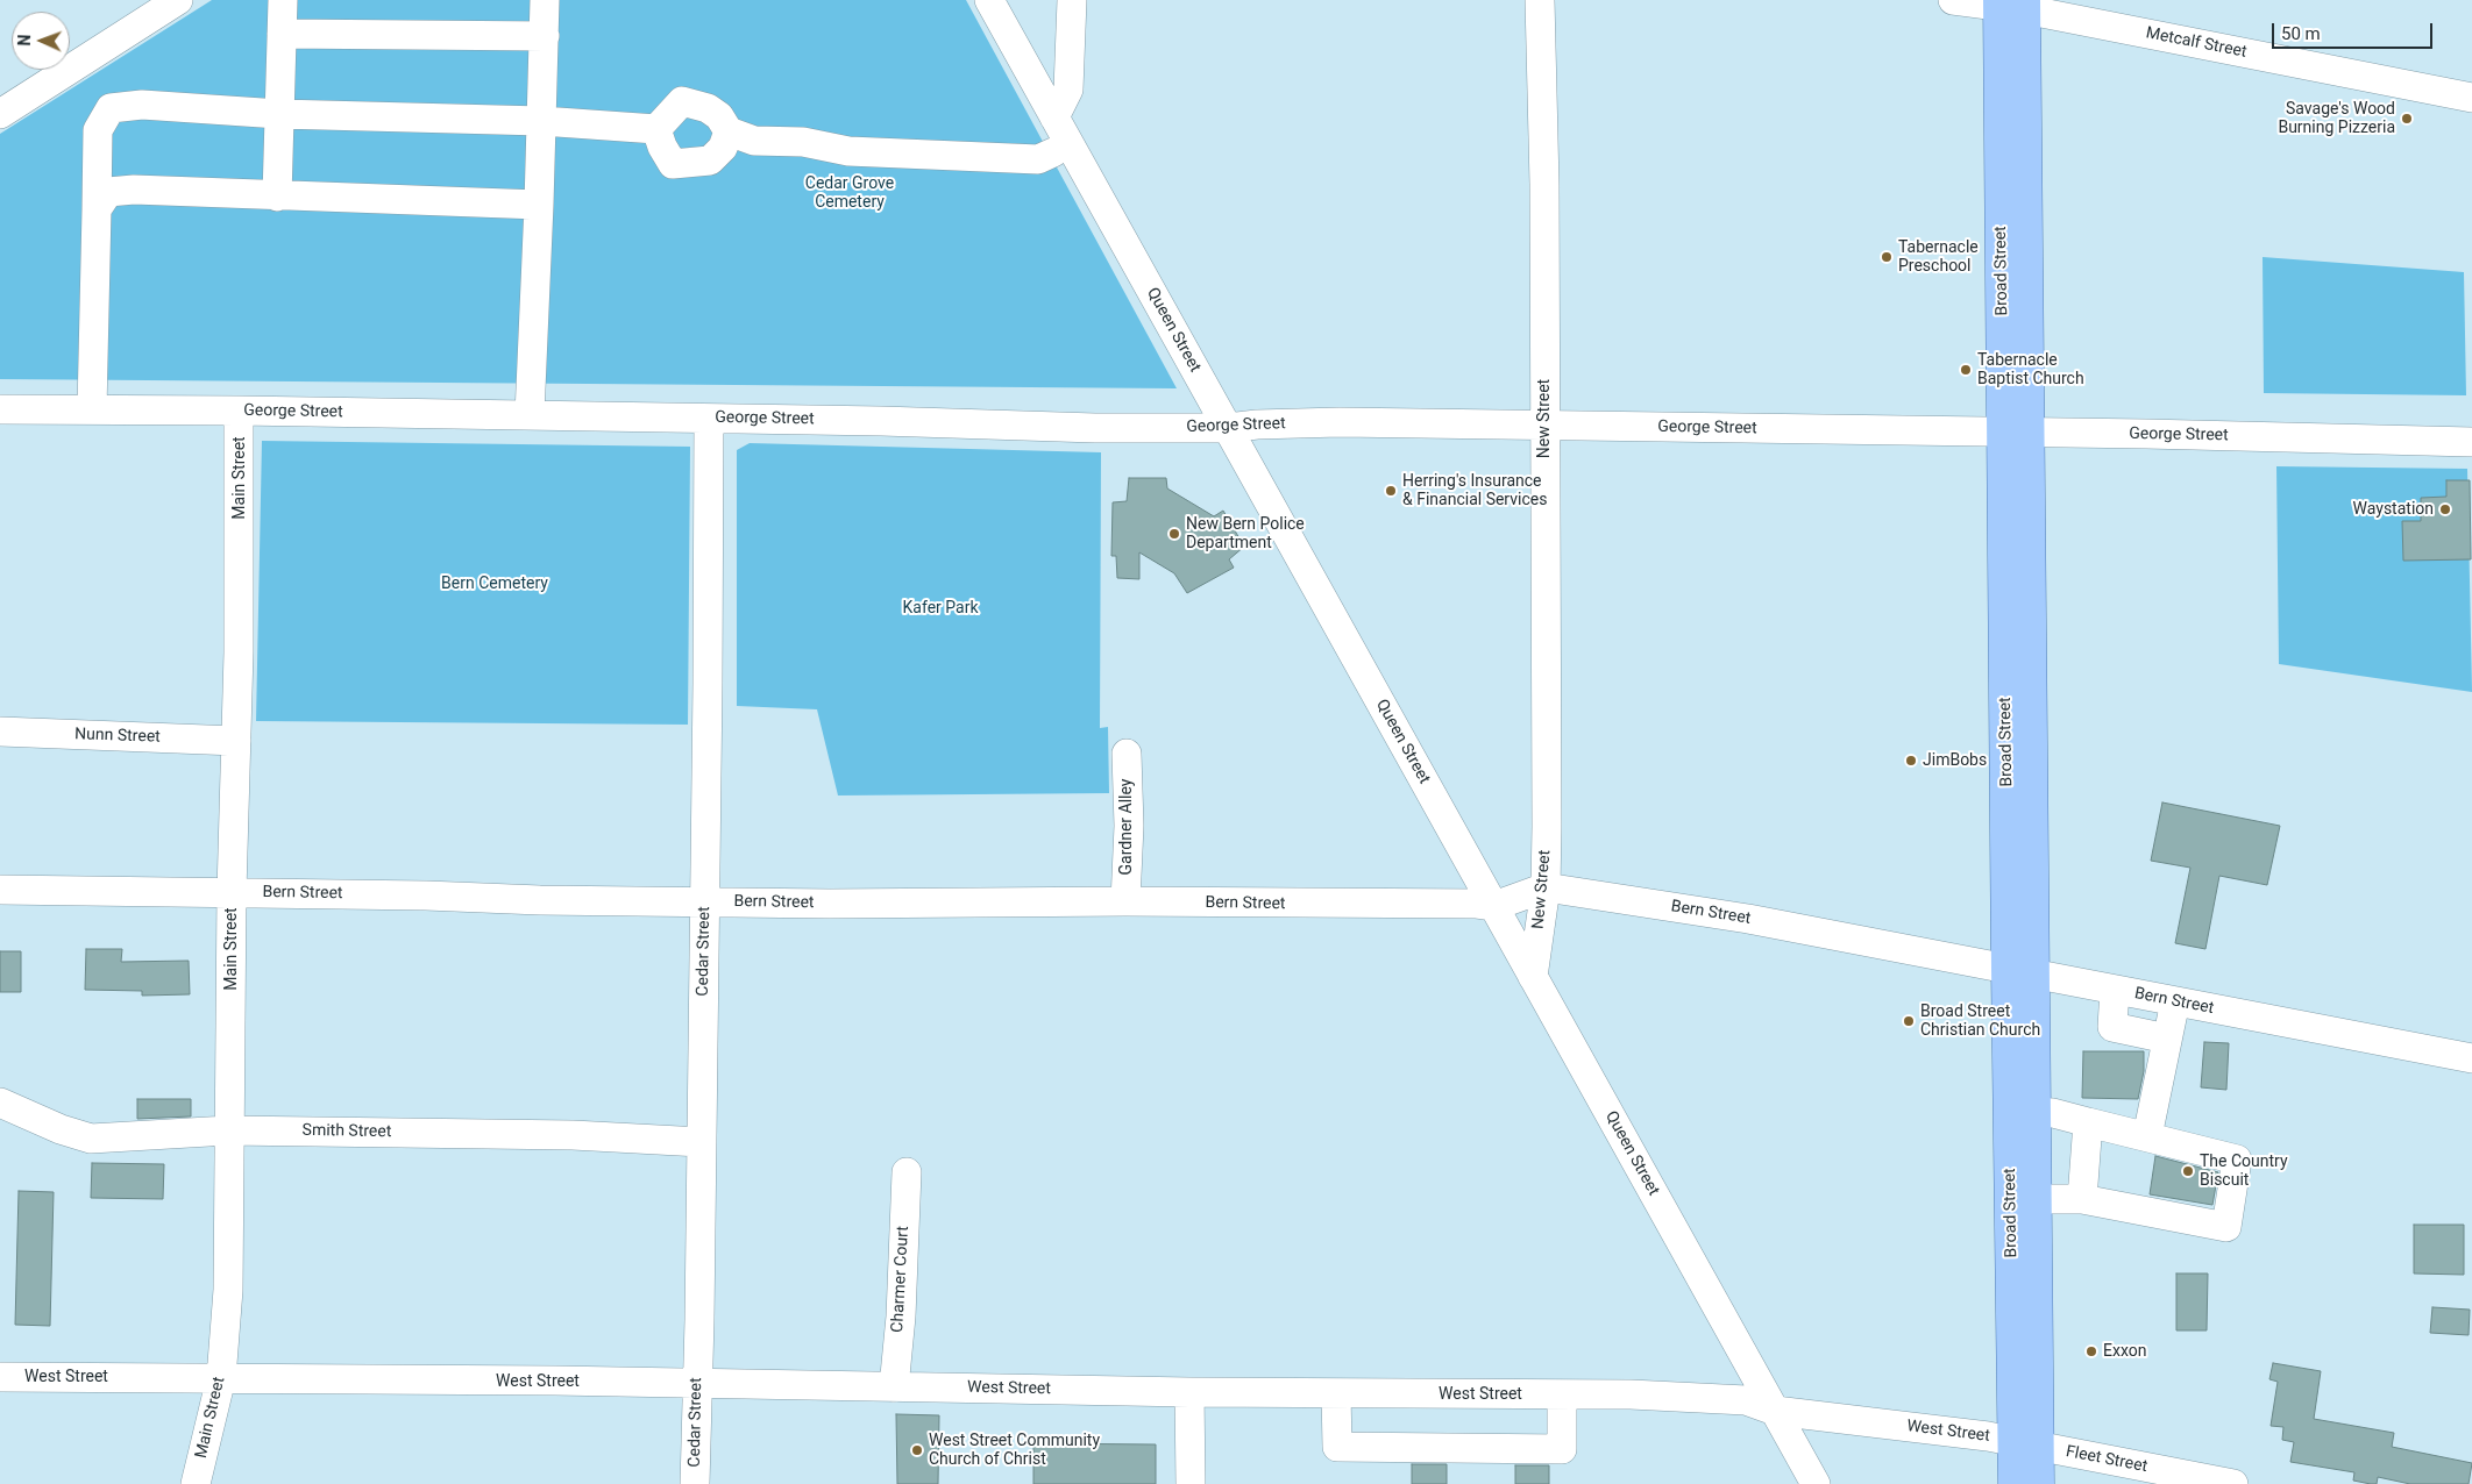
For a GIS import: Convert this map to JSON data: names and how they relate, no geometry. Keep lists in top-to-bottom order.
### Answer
{
  "streets": {
    "main road": ["Broad Street"],
    "street": [
      "Metcalf Street",
      "Queen Street",
      "George Street",
      "New Street",
      "Main Street",
      "Nunn Street",
      "Gardner Alley",
      "Bern Street",
      "Cedar Street",
      "Smith Street",
      "Charmer Court",
      "West Street",
      "Fleet Street"
    ]
  },
  "crossings": [
    ["Metcalf Street", "Broad Street"],
    ["Broad Street", "George Street"],
    ["Broad Street", "Bern Street"],
    ["Broad Street", "West Street"],
    ["Broad Street", "Fleet Street"],
    ["Queen Street", "George Street"],
    ["Queen Street", "New Street"],
    ["Queen Street", "Bern Street"],
    ["Queen Street", "West Street"],
    ["George Street", "New Street"],
    ["George Street", "Main Street"],
    ["George Street", "Cedar Street"],
    ["New Street", "Bern Street"],
    ["Main Street", "Nunn Street"],
    ["Main Street", "Bern Street"],
    ["Main Street", "Smith Street"],
    ["Main Street", "West Street"],
    ["Gardner Alley", "Bern Street"],
    ["Bern Street", "Cedar Street"],
    ["Cedar Street", "Smith Street"],
    ["Cedar Street", "West Street"],
    ["Charmer Court", "West Street"],
    ["West Street", "Fleet Street"]
  ],
  "parks": ["Cedar Grove Cemetery", "Bern Cemetery", "Kafer Park"],
  "places": [
    "Savage's Wood Burning Pizzeria",
    "Tabernacle Preschool",
    "Tabernacle Baptist Church",
    "Herring's Insurance & Financial Services",
    "Waystation",
    "New Bern Police Department",
    "JimBobs",
    "Broad Street Christian Church",
    "The Country Biscuit",
    "Exxon",
    "West Street Community Church of Christ"
  ],
  "scale_bar": "50 m",
  "north": "left"
}
